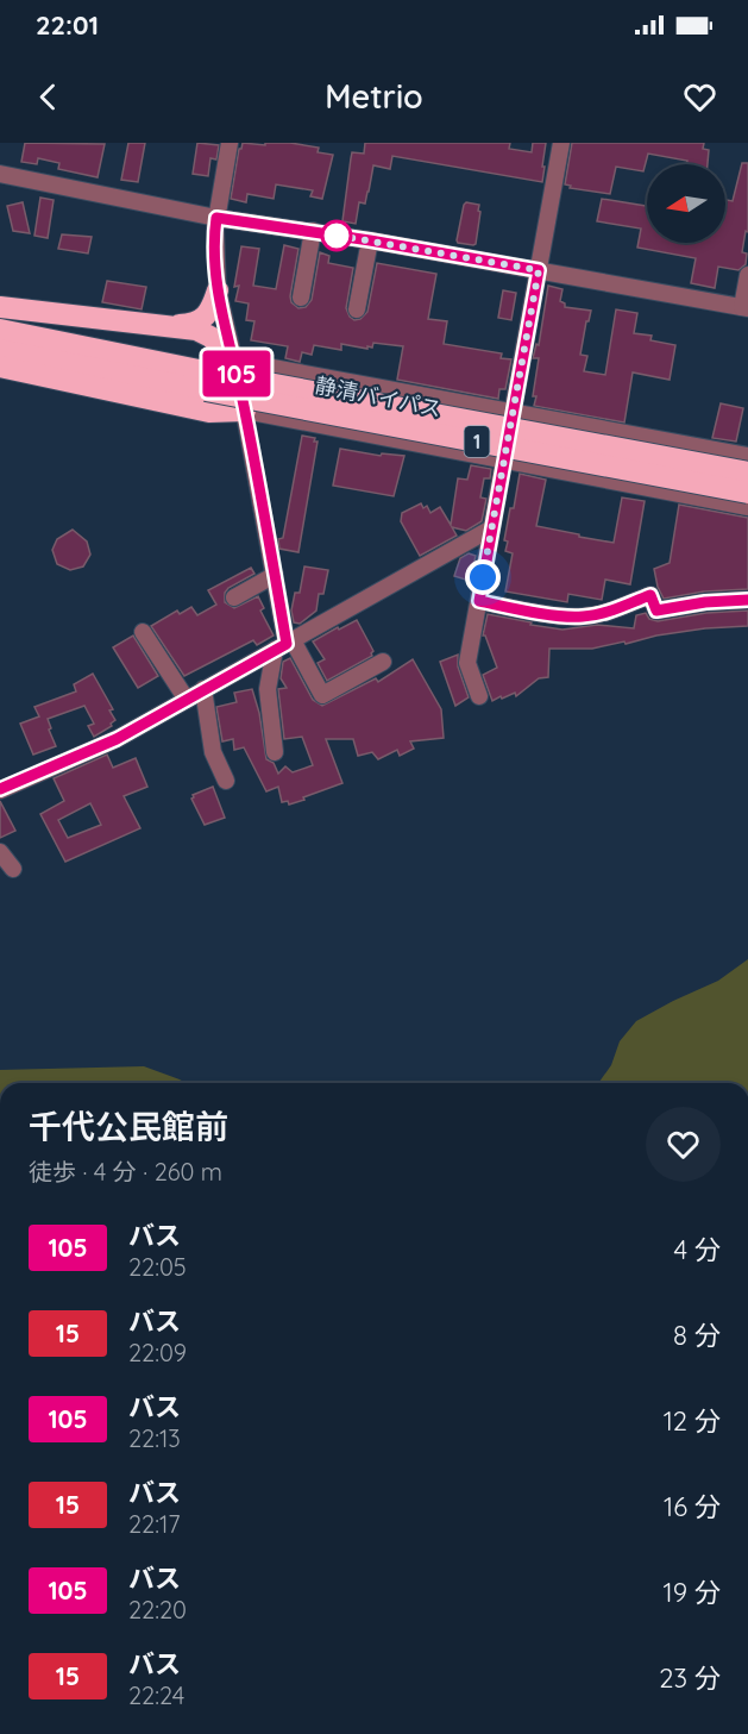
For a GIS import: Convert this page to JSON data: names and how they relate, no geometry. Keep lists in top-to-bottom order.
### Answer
{
  "streets": {
    "highway": ["静清バイパス", "1"]
  },
  "lines": ["bus line 105"],
  "north": "left",
  "page": {
    "status": "22:01",
    "header": "Metrio",
    "on_map": "105",
    "heading": ["千代公民館前", "徒歩 · 4 分 · 260 m"],
    "list": [
      {
        "mark": "105",
        "name": "バス",
        "note": "22:05",
        "value": "4 分"
      },
      {
        "mark": "15",
        "name": "バス",
        "note": "22:09",
        "value": "8 分"
      },
      {
        "mark": "105",
        "name": "バス",
        "note": "22:13",
        "value": "12 分"
      },
      {
        "mark": "15",
        "name": "バス",
        "note": "22:17",
        "value": "16 分"
      },
      {
        "mark": "105",
        "name": "バス",
        "note": "22:20",
        "value": "19 分"
      },
      {
        "mark": "15",
        "name": "バス",
        "note": "22:24",
        "value": "23 分"
      }
    ]
  }
}
